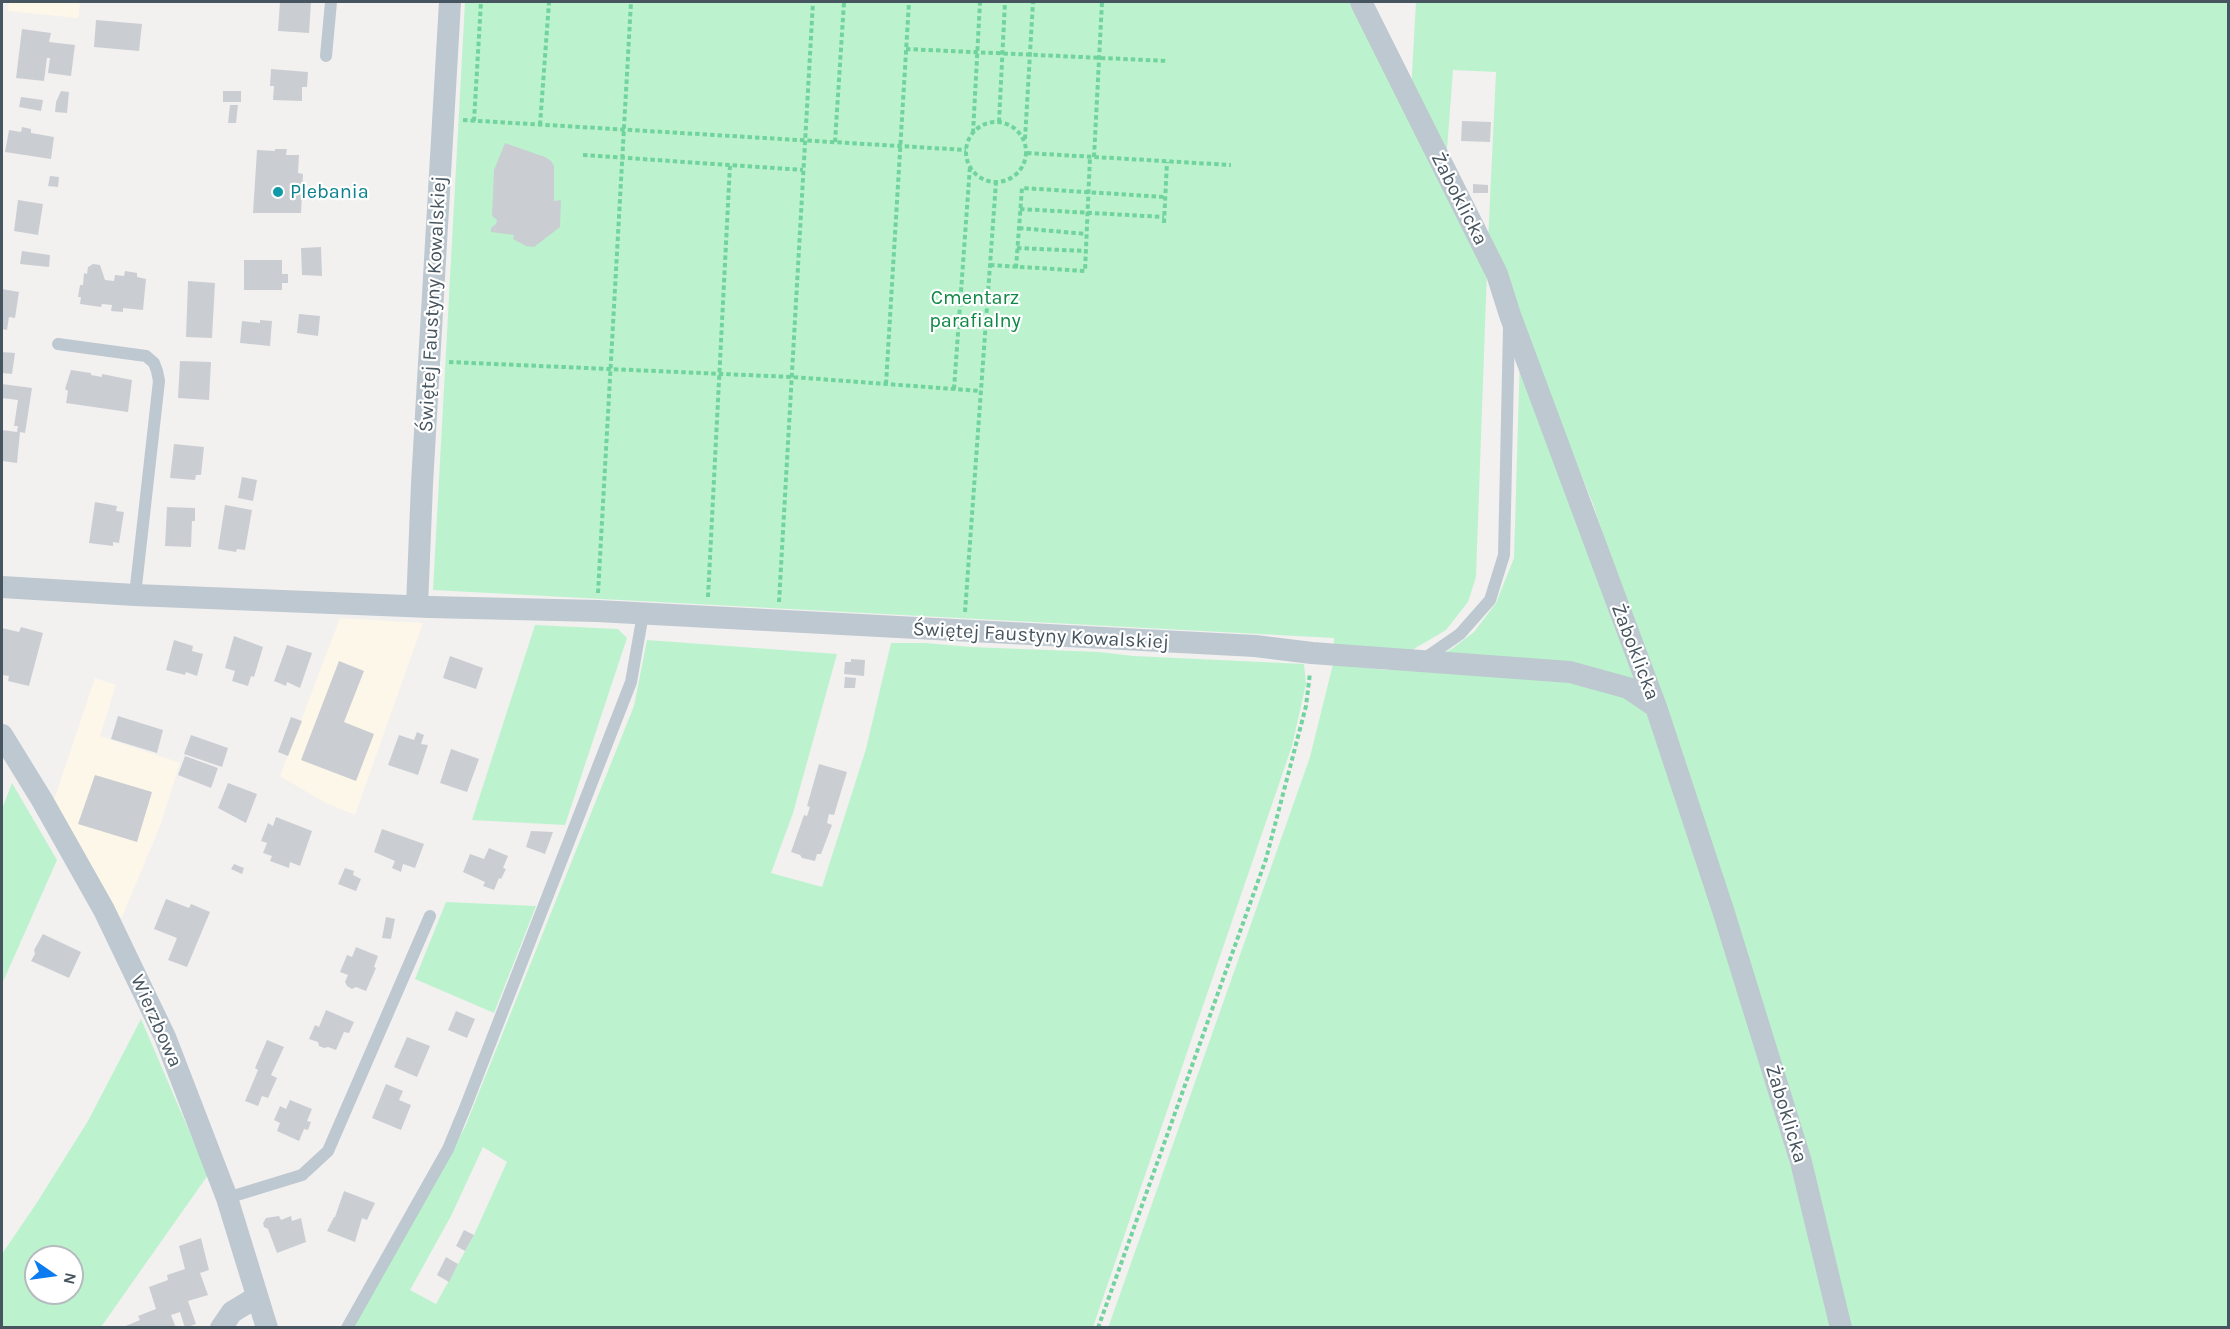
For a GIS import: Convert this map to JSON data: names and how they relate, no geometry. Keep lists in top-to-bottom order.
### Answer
{
  "streets": {
    "street": ["Żaboklicka", "Świętej Faustyny Kowalskiej", "Wierzbowa"]
  },
  "crossings": [
    ["Żaboklicka", "Świętej Faustyny Kowalskiej"]
  ],
  "parks": ["Cmentarz parafialny"],
  "places": ["Plebania"],
  "north": "right"
}
